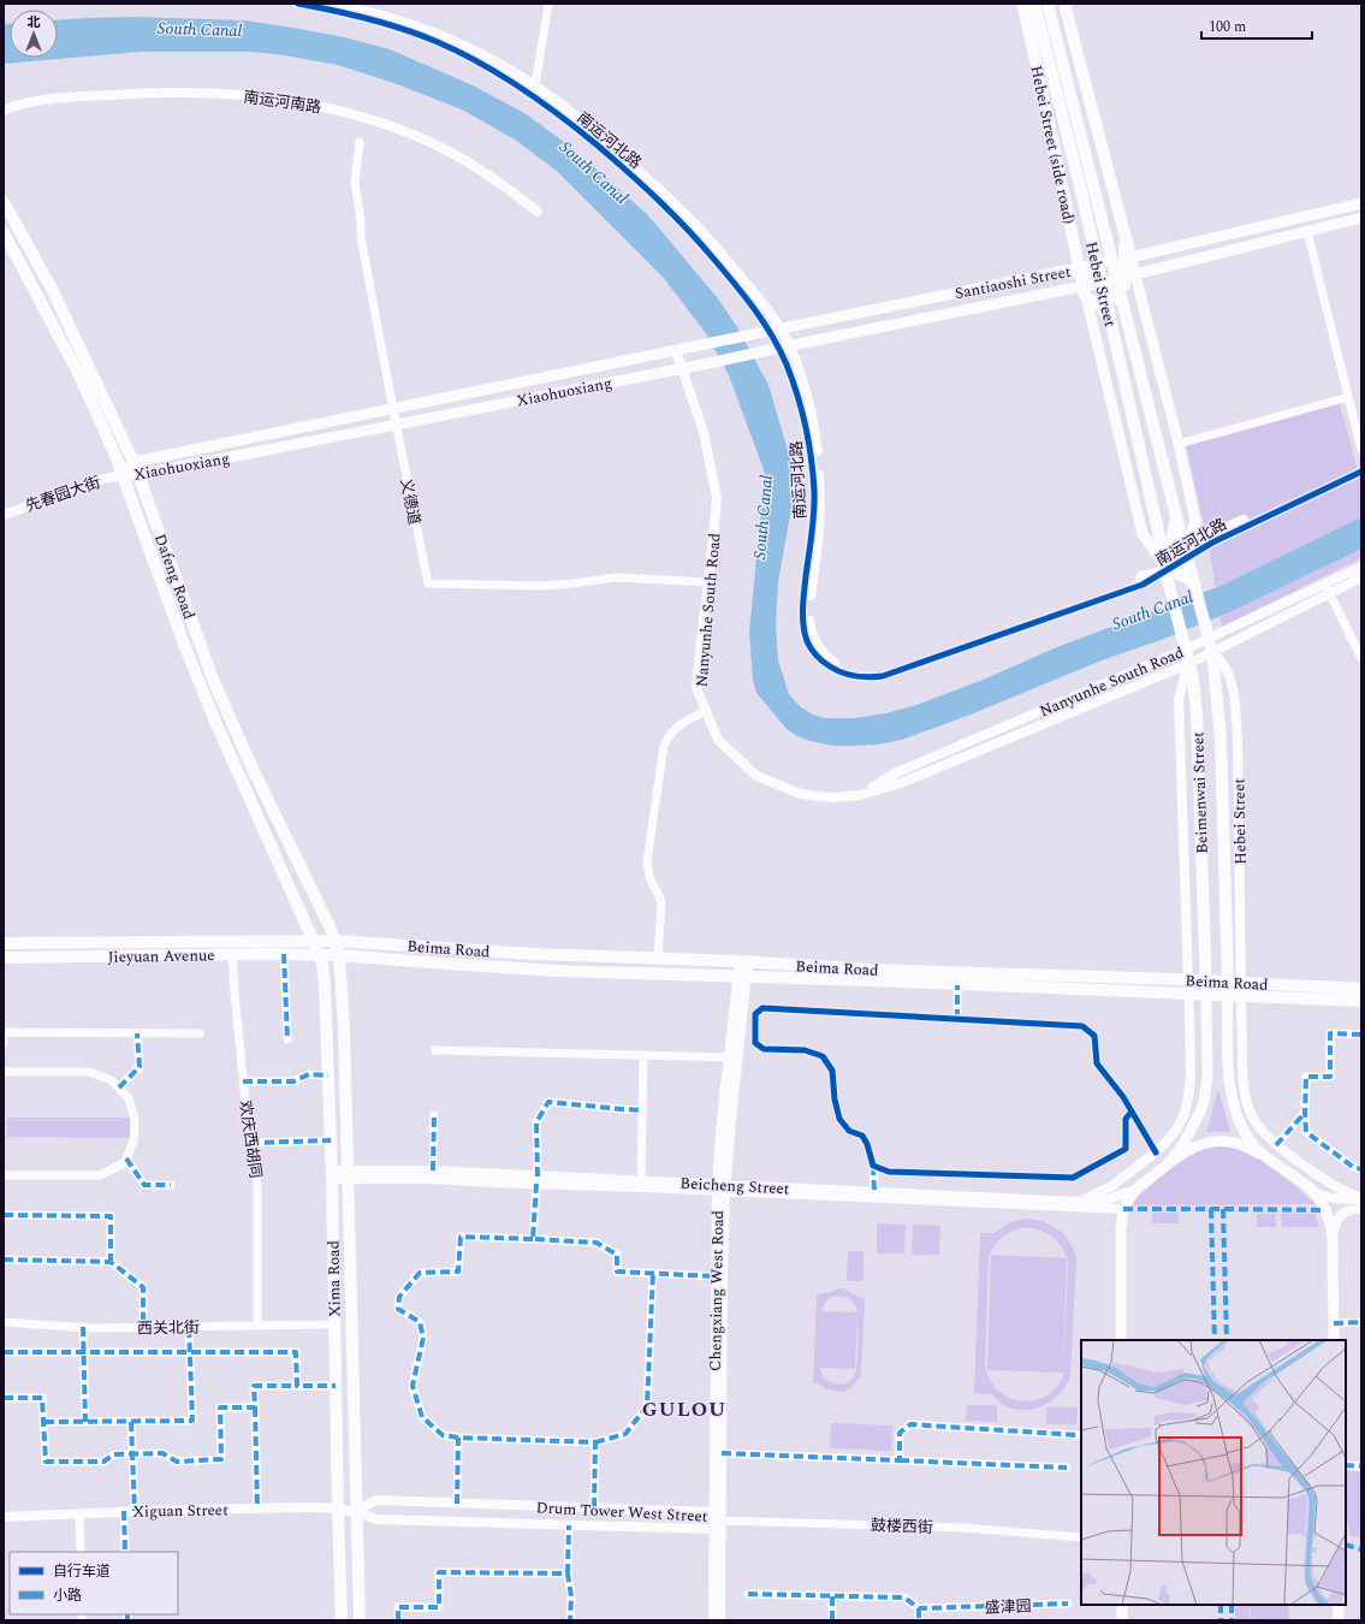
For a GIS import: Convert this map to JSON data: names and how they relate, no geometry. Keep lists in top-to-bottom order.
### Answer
{
  "streets": {
    "main road": [
      "Hebei Street (side road)",
      "Santiaoshi Street",
      "Hebei Street",
      "Xiaohuoxiang",
      "Dafeng Road",
      "Beimenwai Street",
      "Beima Road",
      "Jieyuan Avenue",
      "Xima Road"
    ],
    "street": [
      "南运河南路",
      "南运河北路",
      "先春园大街",
      "义德道",
      "Nanyunhe South Road",
      "欢庆西胡同",
      "Beicheng Street",
      "Chengxiang West Road",
      "西关北街",
      "Xiguan Street",
      "Drum Tower West Street",
      "鼓楼西街",
      "盛津园"
    ]
  },
  "crossings": [
    ["南运河北路", "Santiaoshi Street"],
    ["南运河北路", "Hebei Street"],
    ["Hebei Street (side road)", "Santiaoshi Street"],
    ["Hebei Street (side road)", "Hebei Street"],
    ["Santiaoshi Street", "Hebei Street"],
    ["Santiaoshi Street", "Xiaohuoxiang"],
    ["Hebei Street", "Nanyunhe South Road"],
    ["Hebei Street", "Beimenwai Street"],
    ["Hebei Street", "Beima Road"],
    ["Xiaohuoxiang", "先春园大街"],
    ["Xiaohuoxiang", "义德道"],
    ["Xiaohuoxiang", "Dafeng Road"],
    ["Xiaohuoxiang", "Nanyunhe South Road"],
    ["先春园大街", "Dafeng Road"],
    ["义德道", "Nanyunhe South Road"],
    ["Dafeng Road", "Beima Road"],
    ["Dafeng Road", "Jieyuan Avenue"],
    ["Dafeng Road", "Xima Road"],
    ["Nanyunhe South Road", "Beimenwai Street"],
    ["Beimenwai Street", "Beima Road"],
    ["Beima Road", "Jieyuan Avenue"],
    ["Beima Road", "Xima Road"],
    ["Beima Road", "Chengxiang West Road"],
    ["Jieyuan Avenue", "欢庆西胡同"],
    ["Jieyuan Avenue", "Xima Road"],
    ["欢庆西胡同", "西关北街"],
    ["Beicheng Street", "Xima Road"],
    ["Beicheng Street", "Chengxiang West Road"],
    ["Xima Road", "西关北街"],
    ["Xima Road", "Xiguan Street"],
    ["Xima Road", "Drum Tower West Street"],
    ["Chengxiang West Road", "Drum Tower West Street"],
    ["Chengxiang West Road", "鼓楼西街"],
    ["Xiguan Street", "Drum Tower West Street"],
    ["Drum Tower West Street", "鼓楼西街"]
  ],
  "districts": ["GULOU"],
  "water": ["South Canal"],
  "legend": ["自行车道", "小路"],
  "scale_bar": "100 m",
  "north": "top"
}
